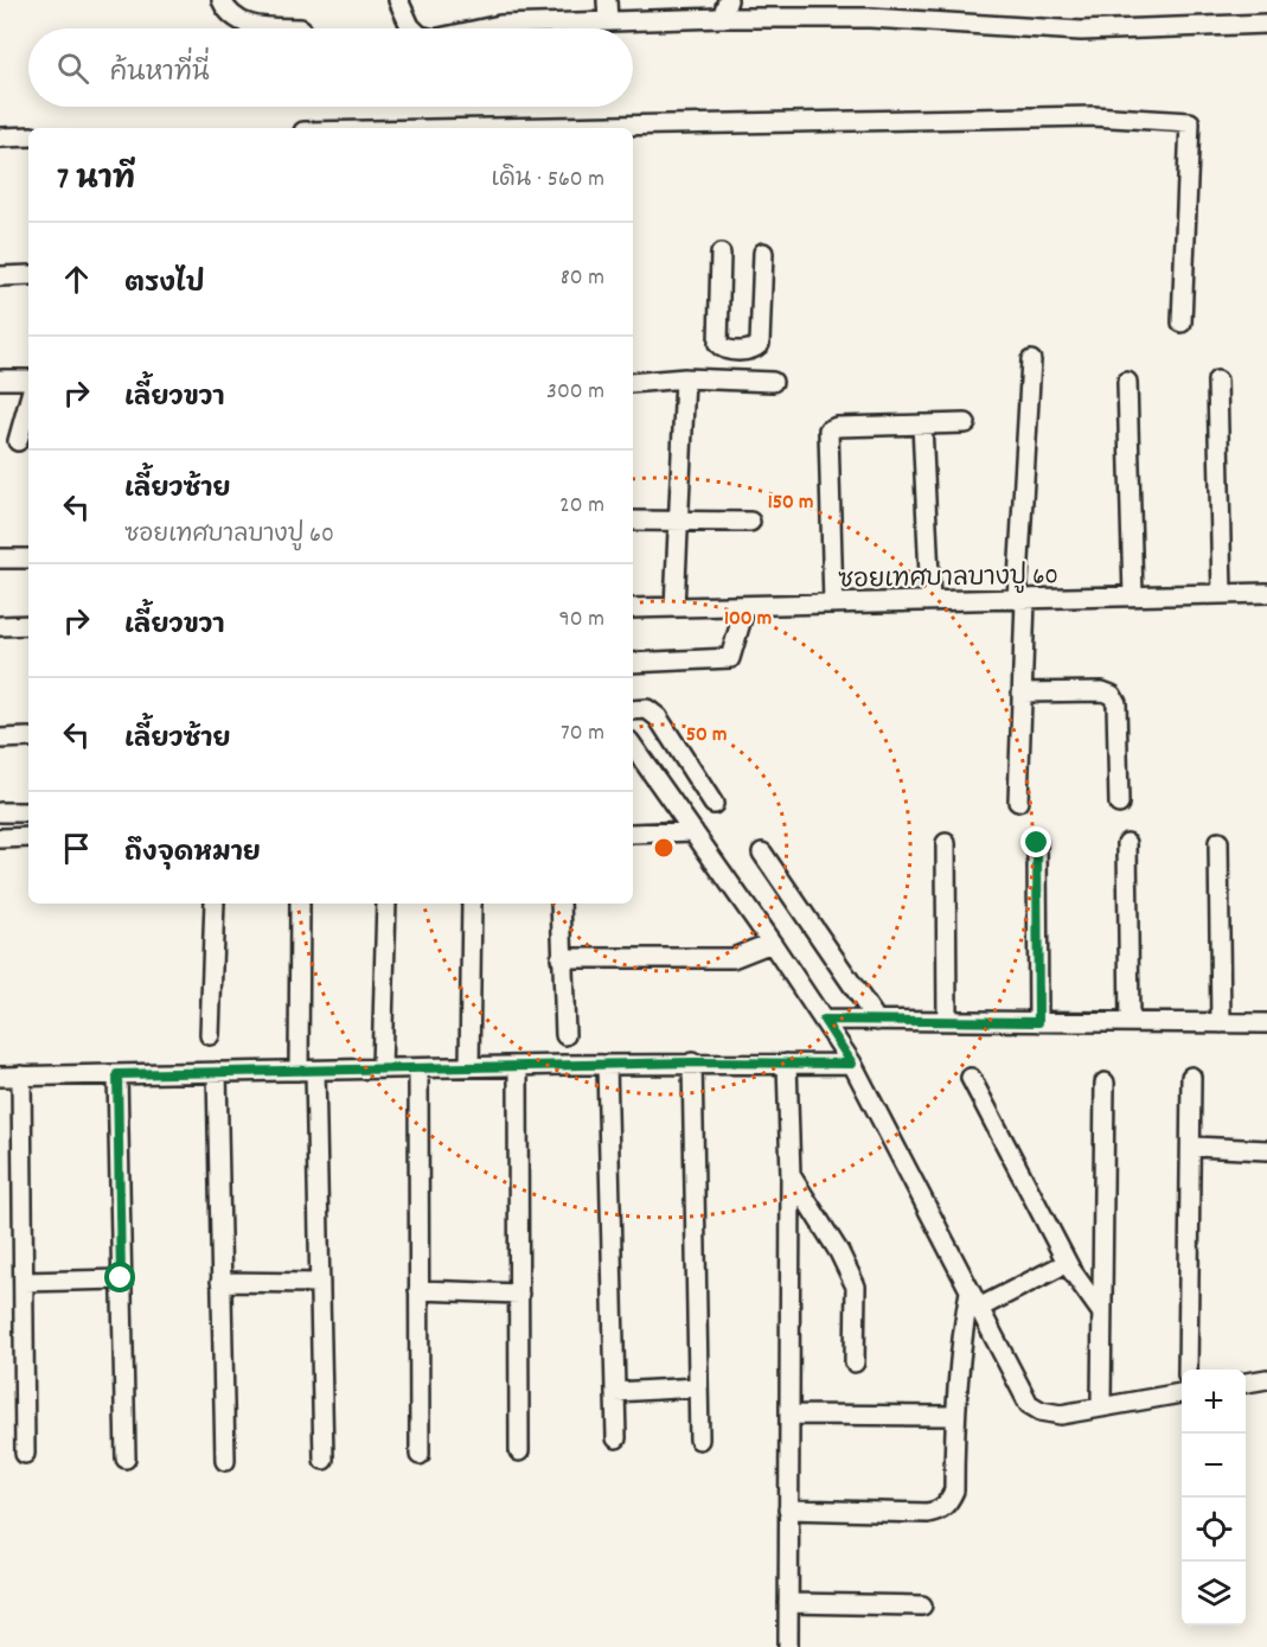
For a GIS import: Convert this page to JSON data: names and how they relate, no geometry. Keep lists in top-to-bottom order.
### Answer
{
  "streets": {
    "street": ["ซอยเทศบาลบางปู 60"]
  },
  "page": {
    "search": "ค้นหาที่นี่",
    "heading": ["7 นาที", "เดิน · 560 m"],
    "list": [
      ["ตรงไป", "80 m"],
      ["เลี้ยวขวา", "300 m"],
      ["เลี้ยวซ้าย", "ซอยเทศบาลบางปู 60", "20 m"],
      ["เลี้ยวขวา", "90 m"],
      ["เลี้ยวซ้าย", "70 m"],
      "ถึงจุดหมาย"
    ],
    "map_buttons": ["+", "−"]
  },
  "rings": ["150 m", "100 m", "50 m"]
}
